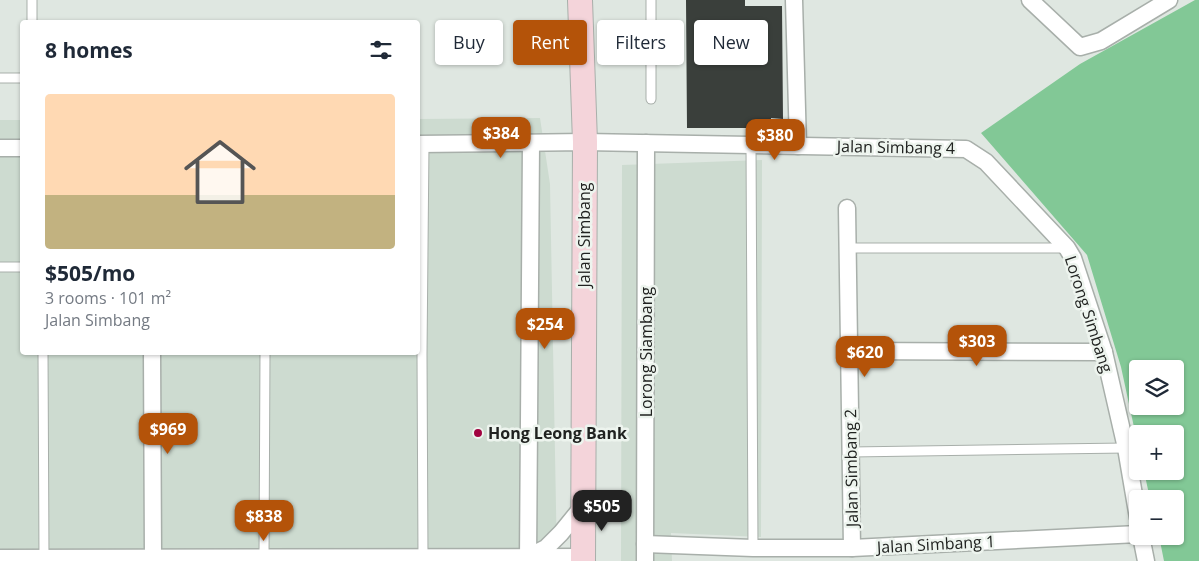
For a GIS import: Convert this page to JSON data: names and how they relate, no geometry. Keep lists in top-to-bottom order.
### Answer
{
  "streets": {
    "street": [
      "Jalan Simbang 4",
      "Jalan Simbang",
      "Lorong Simbang",
      "Lorong Siambang",
      "Jalan Simbang 2",
      "Jalan Simbang 1"
    ]
  },
  "crossings": [
    ["Jalan Simbang 4", "Jalan Simbang"],
    ["Jalan Simbang 4", "Lorong Simbang"],
    ["Jalan Simbang 4", "Lorong Siambang"],
    ["Lorong Siambang", "Jalan Simbang 1"],
    ["Jalan Simbang 2", "Jalan Simbang 1"]
  ],
  "places": ["Hong Leong Bank"],
  "page": {
    "chip": [
      "Buy",
      "Rent",
      "Filters",
      "New"
    ],
    "heading": "8 homes",
    "list": [
      {
        "name": "$505/mo",
        "note": "3 rooms · 101 m² · Jalan Simbang"
      }
    ],
    "price": [
      "$384",
      "$380",
      "$254",
      "$303",
      "$620",
      "$969",
      "$505",
      "$838"
    ],
    "map_buttons": ["+", "−"]
  }
}
